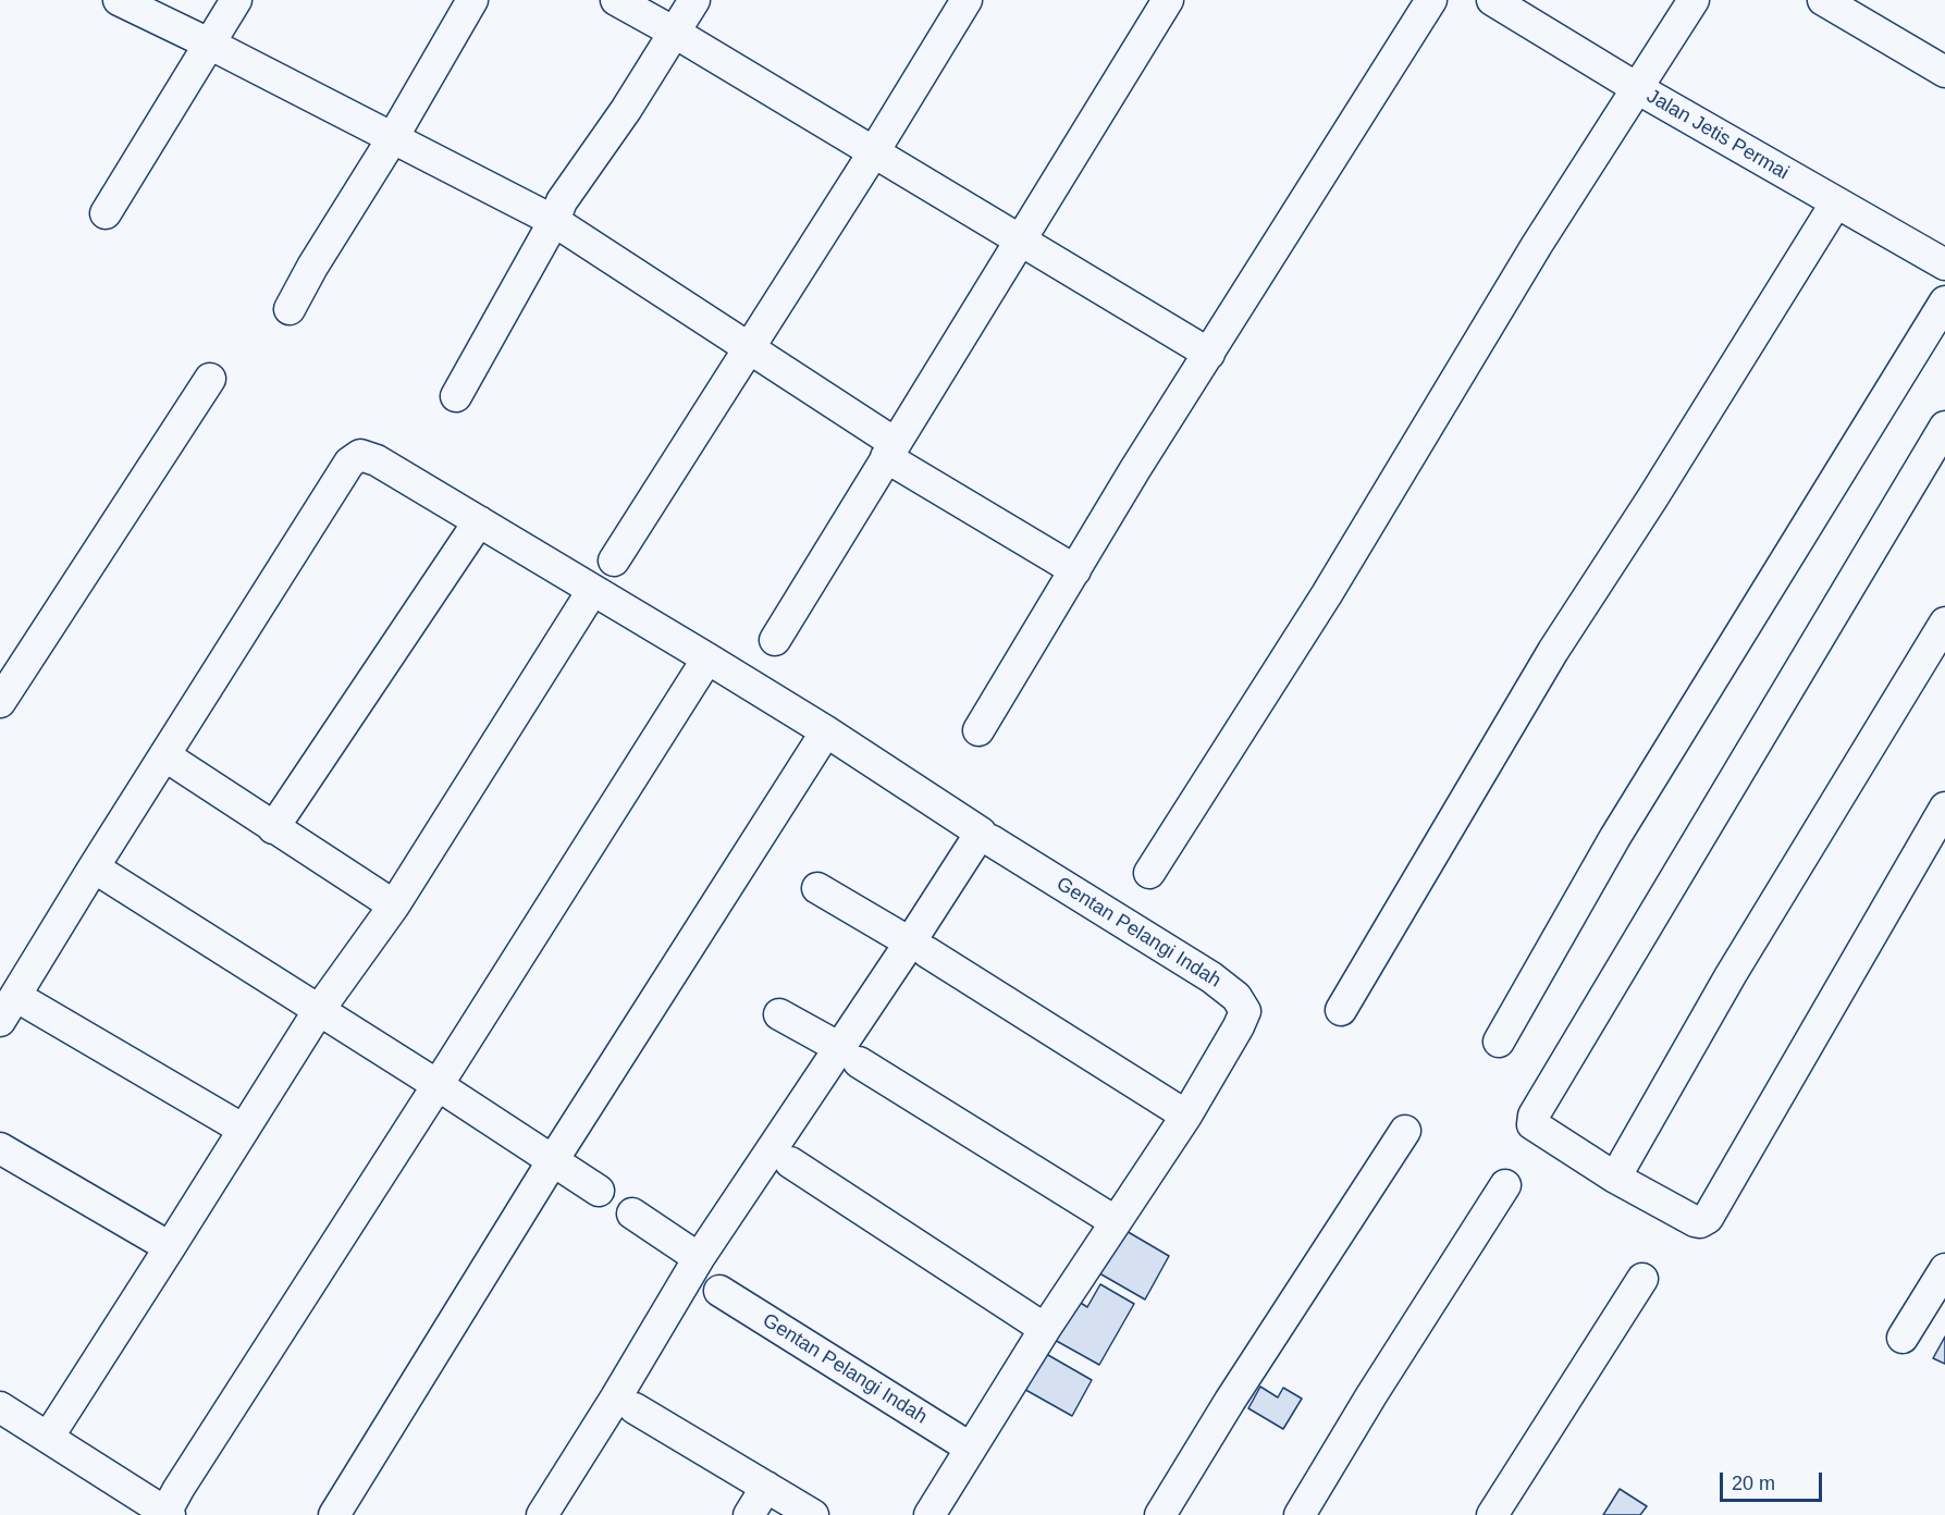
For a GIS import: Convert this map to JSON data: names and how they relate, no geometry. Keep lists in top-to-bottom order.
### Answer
{
  "streets": {
    "street": ["Jalan Jetis Permai", "Gentan Pelangi Indah"]
  },
  "scale_bar": "20 m"
}
